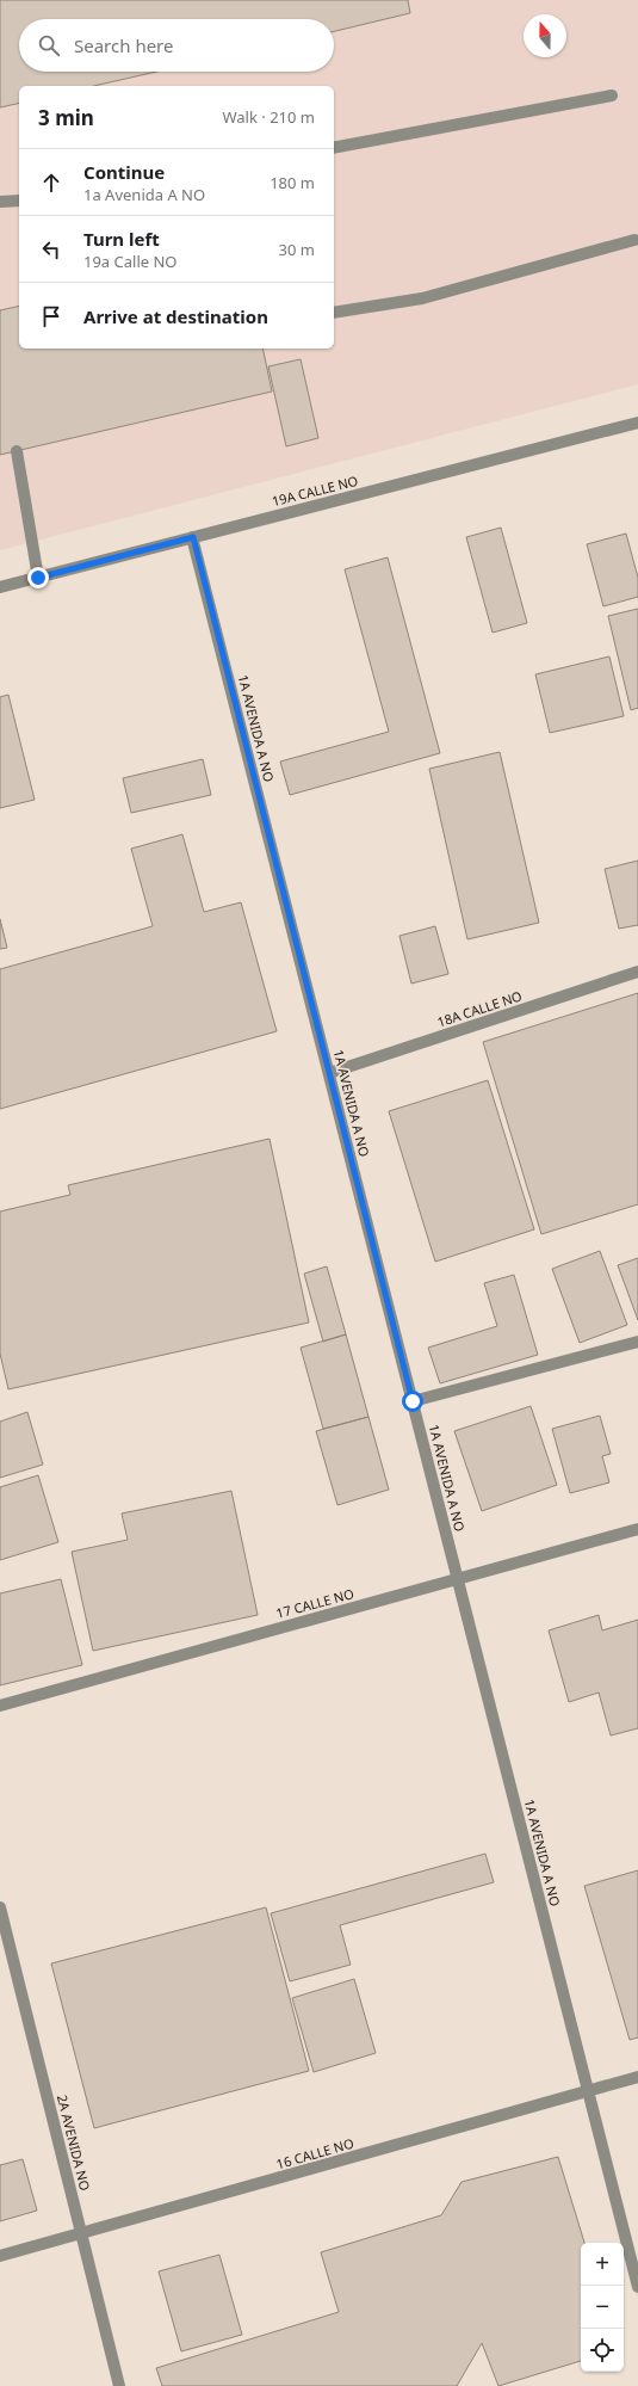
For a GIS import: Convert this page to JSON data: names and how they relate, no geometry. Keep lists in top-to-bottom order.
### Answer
{
  "streets": {
    "street": [
      "19A CALLE NO",
      "1A AVENIDA A NO",
      "18A CALLE NO",
      "17 CALLE NO",
      "2A AVENIDA NO",
      "16 CALLE NO"
    ]
  },
  "crossings": [
    ["19A CALLE NO", "1A AVENIDA A NO"],
    ["1A AVENIDA A NO", "18A CALLE NO"],
    ["1A AVENIDA A NO", "17 CALLE NO"],
    ["1A AVENIDA A NO", "16 CALLE NO"],
    ["2A AVENIDA NO", "16 CALLE NO"]
  ],
  "north": "top",
  "page": {
    "search": "Search here",
    "heading": ["3 min", "Walk · 210 m"],
    "list": [
      ["Continue", "1a Avenida A NO", "180 m"],
      ["Turn left", "19a Calle NO", "30 m"],
      "Arrive at destination"
    ],
    "map_buttons": ["+", "−"]
  }
}
